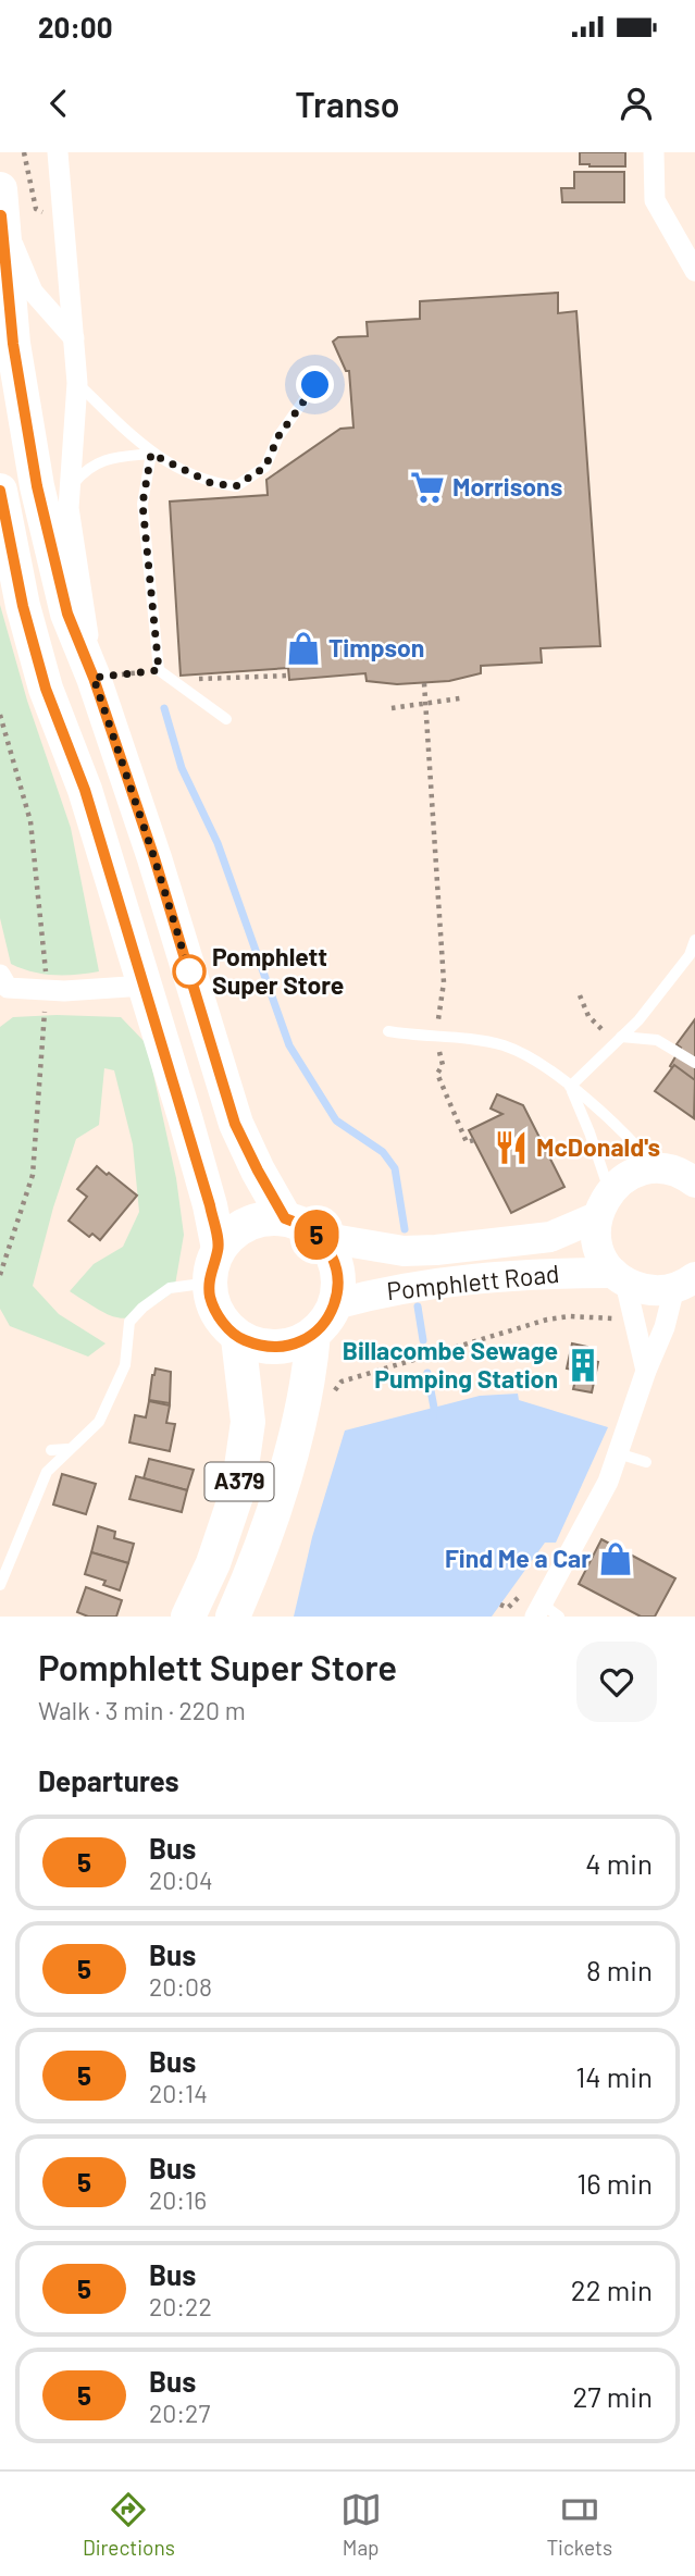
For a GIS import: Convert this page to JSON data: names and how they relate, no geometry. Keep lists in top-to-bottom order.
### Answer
{
  "streets": {
    "main road": ["A379"],
    "street": ["Pomphlett Road"]
  },
  "crossings": [
    ["Pomphlett Road", "A379"]
  ],
  "places": {
    "supermarket": ["Morrisons"],
    "shop": ["Timpson", "Find Me a Car"],
    "other": ["Pomphlett Super Store"],
    "restaurant": ["McDonald's"],
    "building": ["Billacombe Sewage Pumping Station"]
  },
  "lines": ["bus line 5"],
  "page": {
    "status": "20:00",
    "header": "Transo",
    "on_map": "5",
    "heading": [
      ["Pomphlett Super Store", "Walk · 3 min · 220 m"],
      "Departures"
    ],
    "list": [
      {
        "mark": "5",
        "name": "Bus",
        "note": "20:04",
        "value": "4 min"
      },
      {
        "mark": "5",
        "name": "Bus",
        "note": "20:08",
        "value": "8 min"
      },
      {
        "mark": "5",
        "name": "Bus",
        "note": "20:14",
        "value": "14 min"
      },
      {
        "mark": "5",
        "name": "Bus",
        "note": "20:16",
        "value": "16 min"
      },
      {
        "mark": "5",
        "name": "Bus",
        "note": "20:22",
        "value": "22 min"
      },
      {
        "mark": "5",
        "name": "Bus",
        "note": "20:27",
        "value": "27 min"
      }
    ],
    "tabs": ["Directions", "Map", "Tickets"]
  }
}
